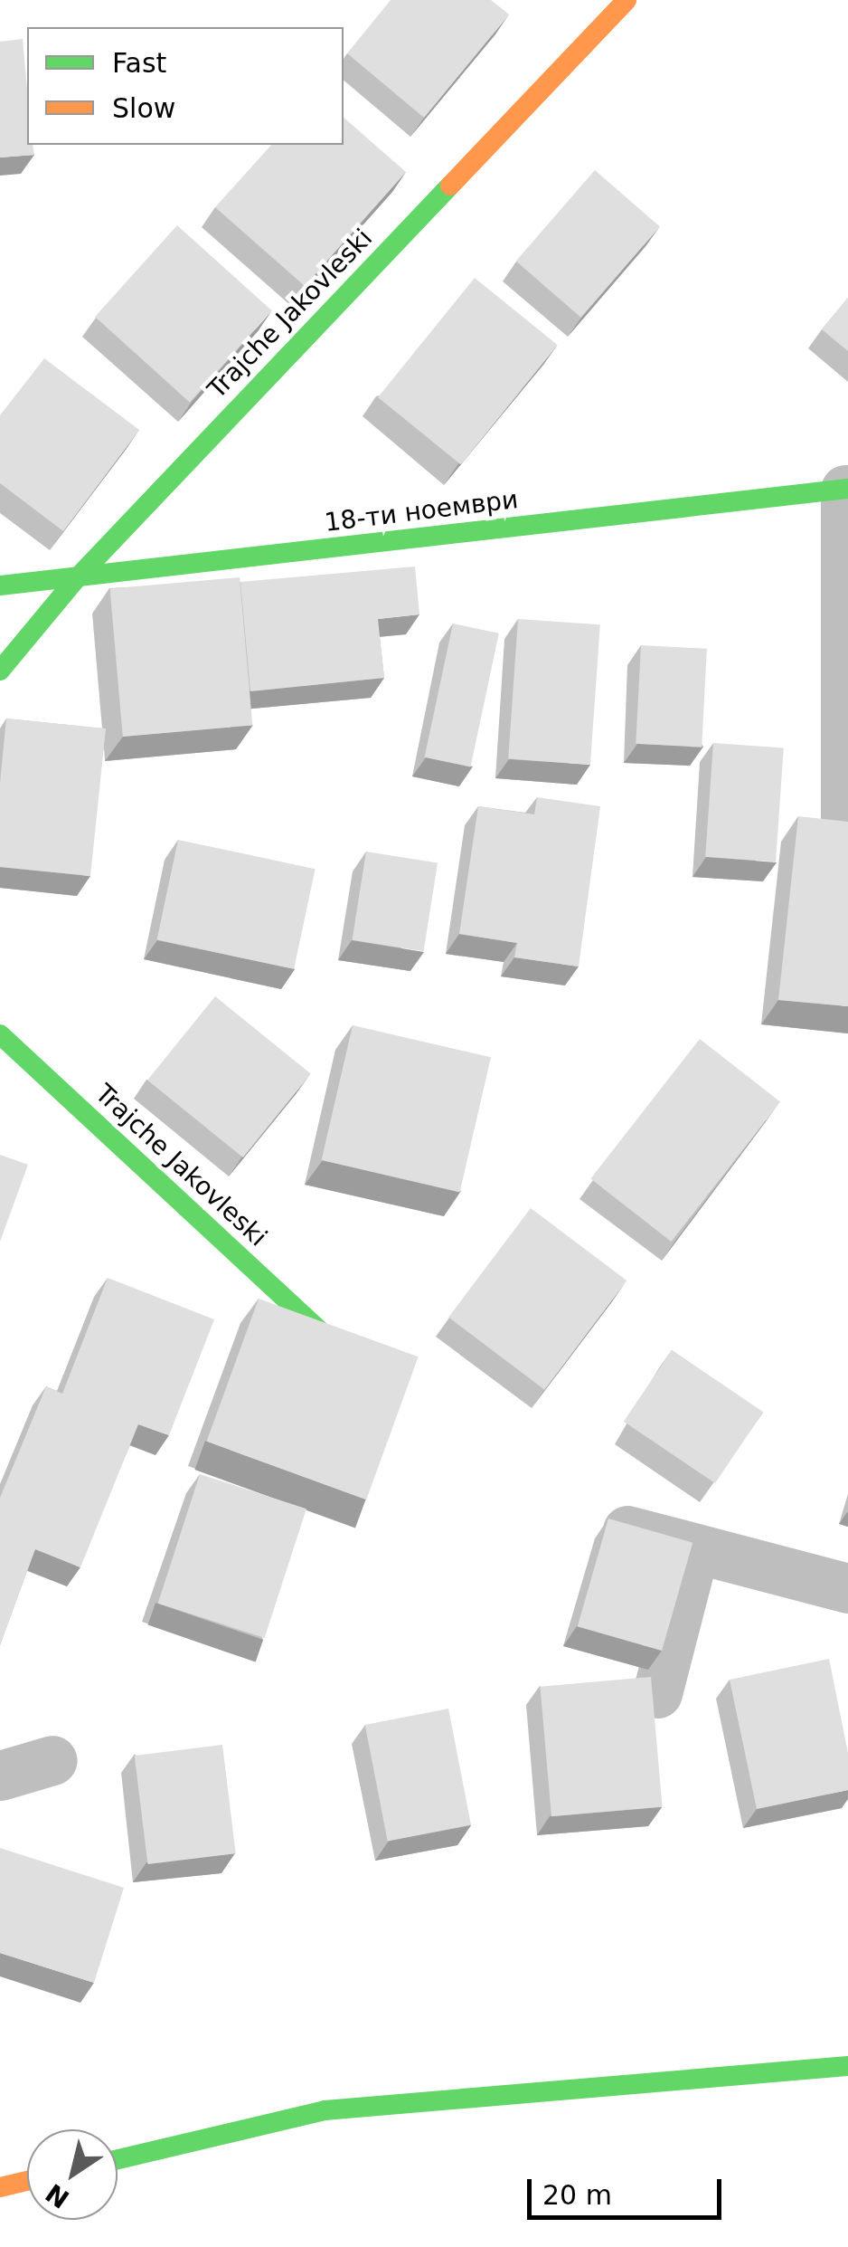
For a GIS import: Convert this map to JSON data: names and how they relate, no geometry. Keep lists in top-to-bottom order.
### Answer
{
  "streets": {
    "street": ["Trajche Jakovleski", "18-ти ноември"]
  },
  "crossings": [
    ["Trajche Jakovleski", "18-ти ноември"]
  ],
  "legend": ["Fast", "Slow"],
  "scale_bar": "20 m",
  "north": "bottom left"
}
